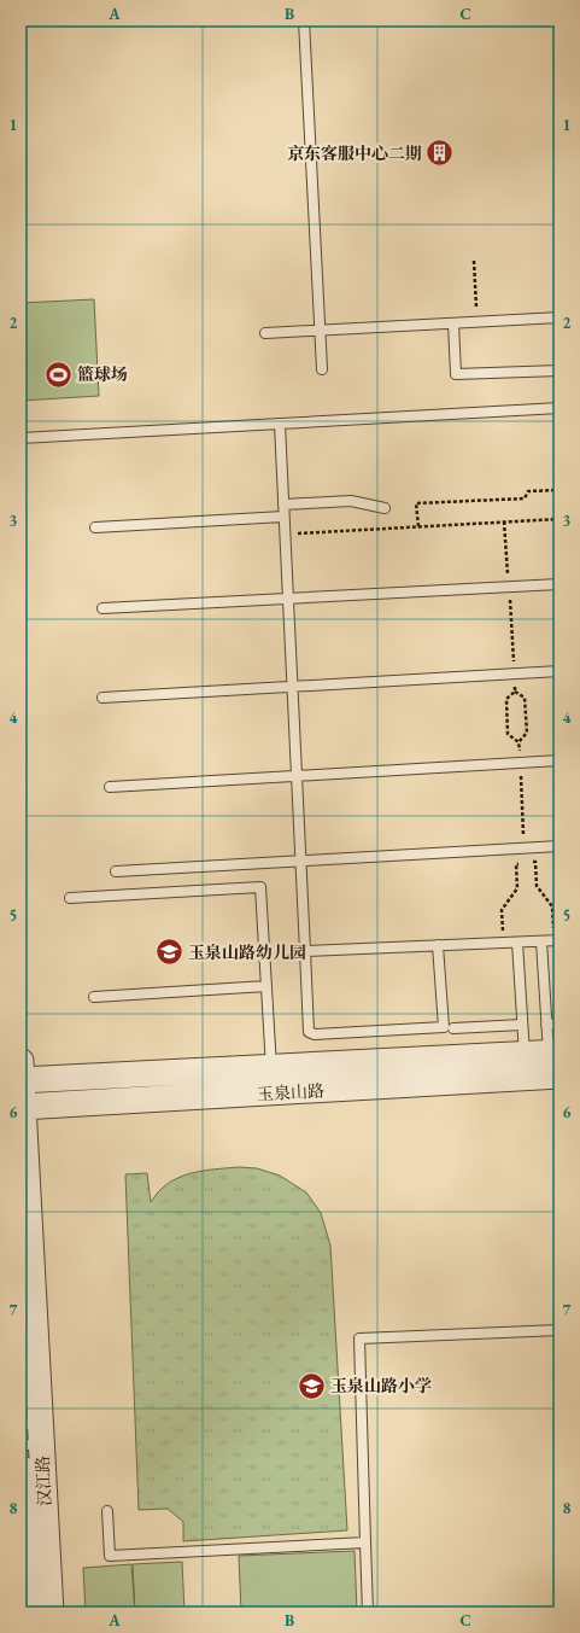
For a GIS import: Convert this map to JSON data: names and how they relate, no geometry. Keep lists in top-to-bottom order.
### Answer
{
  "streets": {
    "street": ["玉泉山路", "汉江路"]
  },
  "crossings": [
    ["玉泉山路", "汉江路"]
  ],
  "places": {
    "building": ["京东客服中心二期"],
    "sports": ["篮球场"],
    "school or university": ["玉泉山路幼儿园", "玉泉山路小学"]
  },
  "grid": {
    "columns": ["A", "B", "C"],
    "rows": [
      "1",
      "2",
      "3",
      "4",
      "5",
      "6",
      "7",
      "8"
    ]
  }
}
